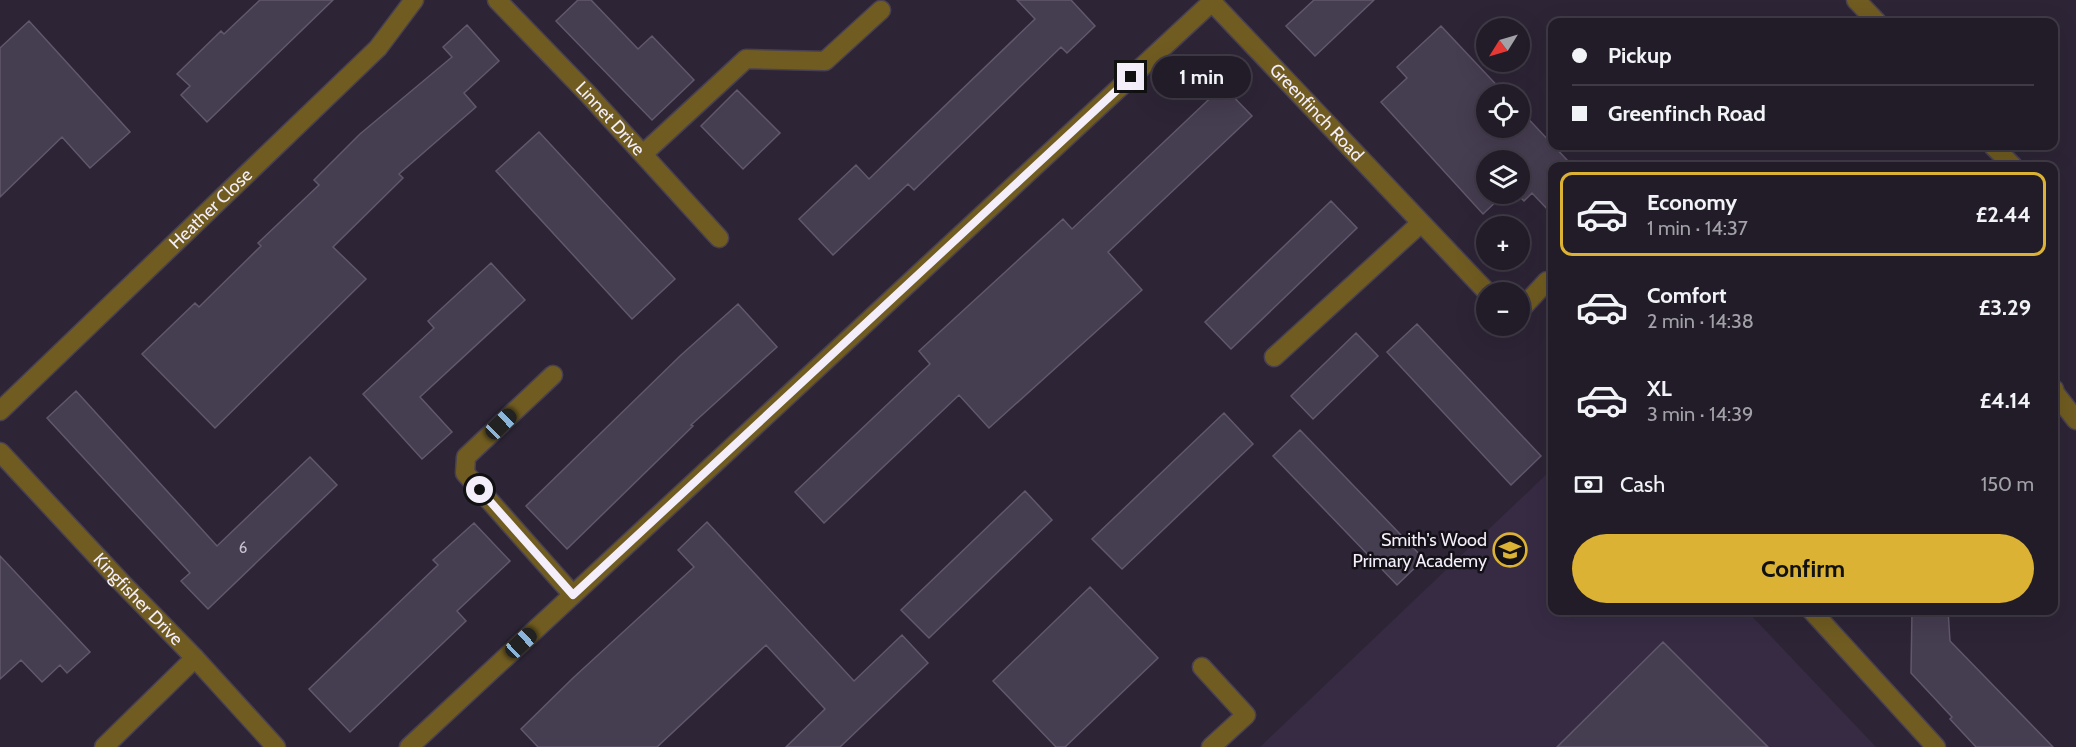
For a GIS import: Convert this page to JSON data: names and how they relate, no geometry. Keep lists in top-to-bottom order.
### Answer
{
  "streets": {
    "street": [
      "Greenfinch Road",
      "Linnet Drive",
      "Heather Close",
      "Kingfisher Drive"
    ]
  },
  "places": {
    "school or university": ["Smith's Wood Primary Academy"]
  },
  "house_numbers": ["6"],
  "north": "bottom left",
  "page": {
    "map_buttons": ["+", "−"],
    "banner": ["Pickup", "Greenfinch Road"],
    "bubble": "1 min",
    "list": [
      {
        "name": "Economy",
        "note": "1 min · 14:37",
        "value": "£2.44"
      },
      {
        "name": "Comfort",
        "note": "2 min · 14:38",
        "value": "£3.29"
      },
      {
        "name": "XL",
        "note": "3 min · 14:39",
        "value": "£4.14"
      }
    ],
    "pay": ["Cash", "150 m"],
    "buttons": "Confirm"
  }
}
